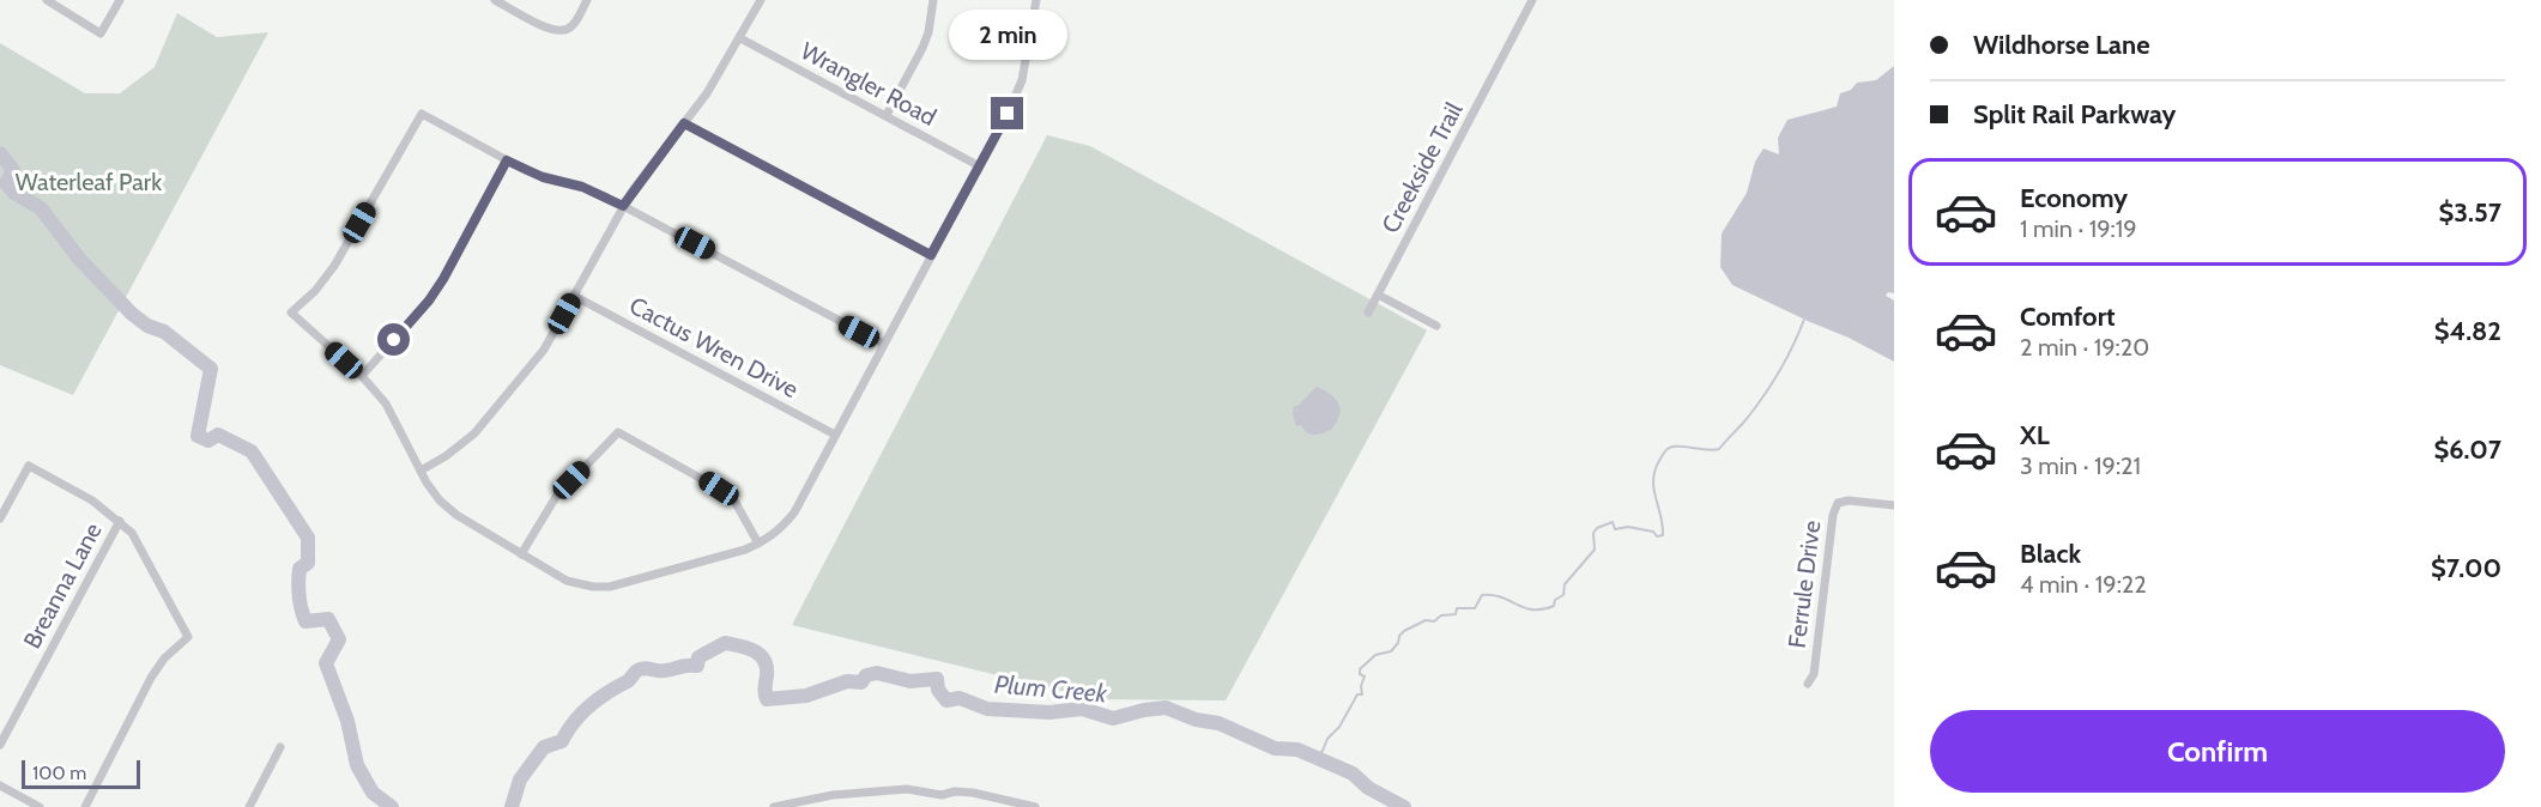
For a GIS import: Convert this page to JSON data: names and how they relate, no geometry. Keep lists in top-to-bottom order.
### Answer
{
  "streets": {
    "street": [
      "Wrangler Road",
      "Creekside Trail",
      "Cactus Wren Drive",
      "Ferrule Drive",
      "Breanna Lane"
    ]
  },
  "water": ["Plum Creek"],
  "parks": ["Waterleaf Park"],
  "scale_bar": "100 m",
  "page": {
    "banner": ["Wildhorse Lane", "Split Rail Parkway"],
    "bubble": "2 min",
    "list": [
      {
        "name": "Economy",
        "note": "1 min · 19:19",
        "value": "$3.57"
      },
      {
        "name": "Comfort",
        "note": "2 min · 19:20",
        "value": "$4.82"
      },
      {
        "name": "XL",
        "note": "3 min · 19:21",
        "value": "$6.07"
      },
      {
        "name": "Black",
        "note": "4 min · 19:22",
        "value": "$7.00"
      }
    ],
    "buttons": "Confirm",
    "scale": "100 m"
  }
}
